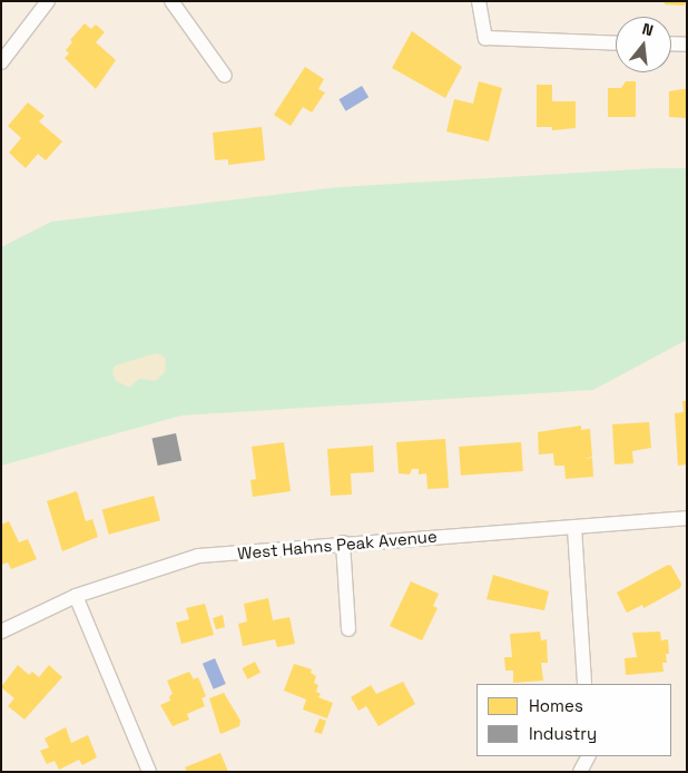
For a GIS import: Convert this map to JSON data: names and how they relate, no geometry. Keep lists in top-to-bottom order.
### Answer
{
  "streets": {
    "street": ["West Hahns Peak Avenue"]
  },
  "legend": ["Homes", "Industry"],
  "north": "top"
}
